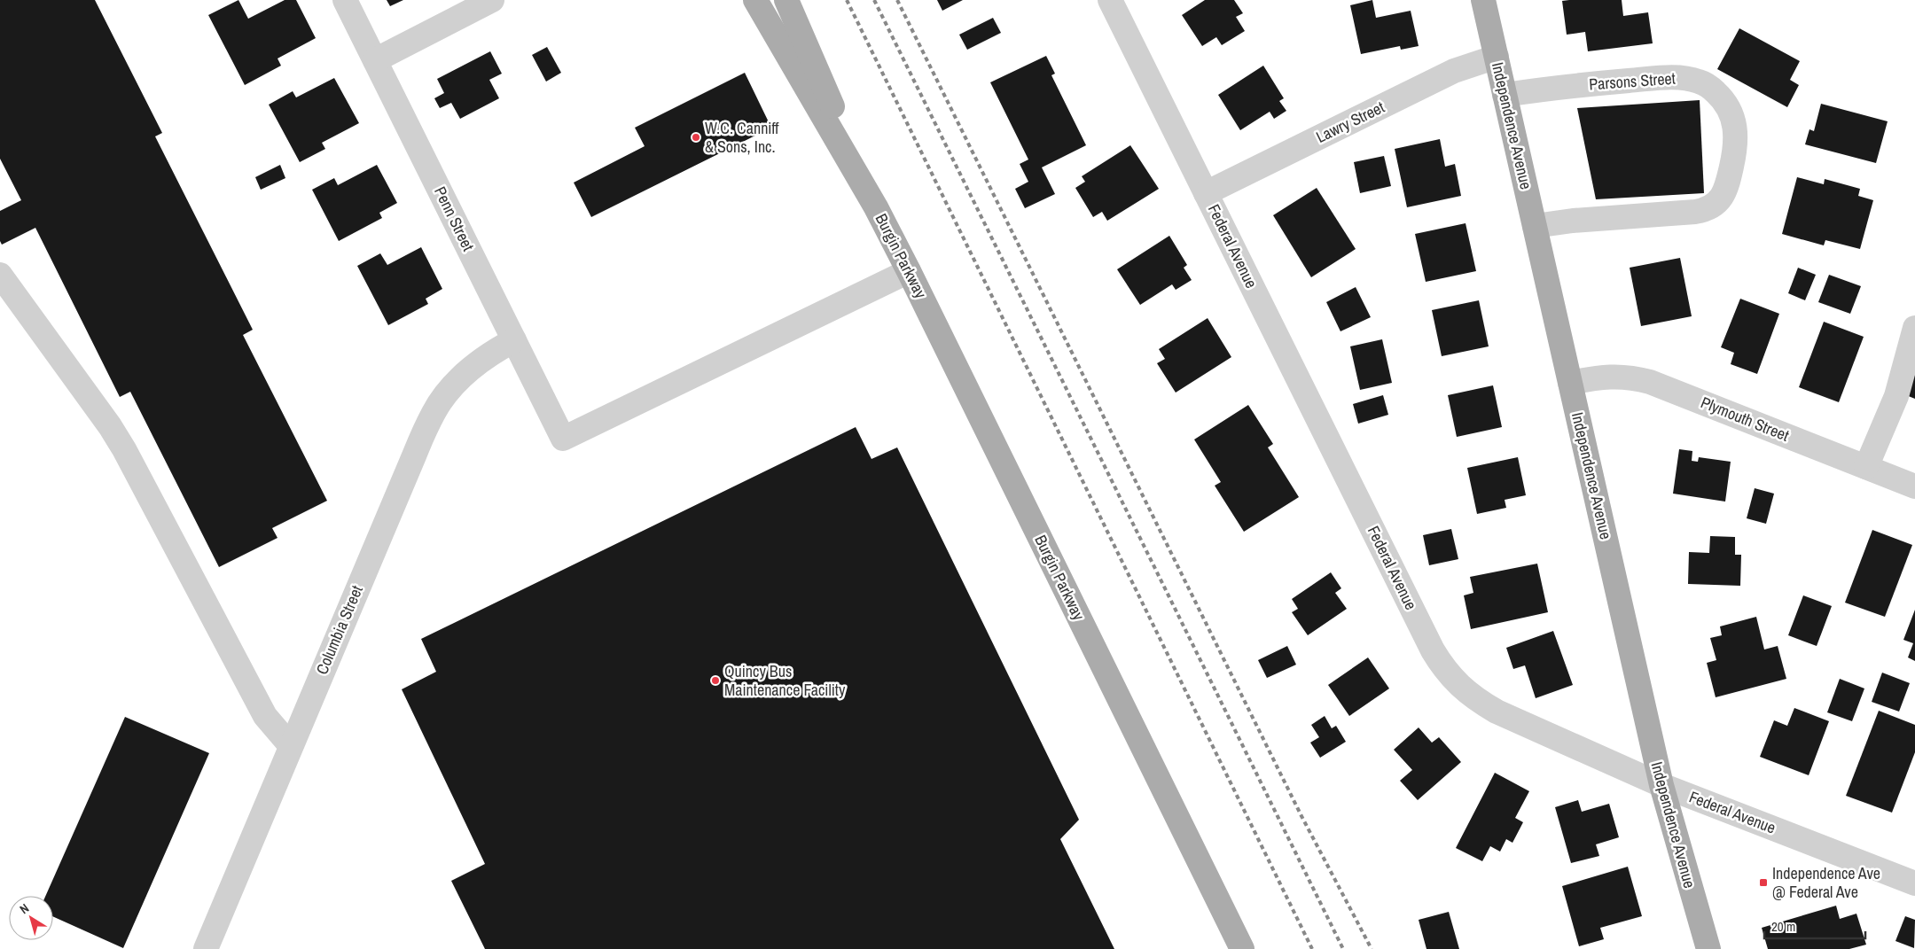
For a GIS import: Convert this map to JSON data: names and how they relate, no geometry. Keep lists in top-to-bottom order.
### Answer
{
  "streets": {
    "main road": ["Independence Avenue", "Burgin Parkway"],
    "street": [
      "Parsons Street",
      "Lawry Street",
      "Penn Street",
      "Federal Avenue",
      "Plymouth Street",
      "Columbia Street"
    ]
  },
  "crossings": [
    ["Parsons Street", "Independence Avenue"],
    ["Lawry Street", "Independence Avenue"],
    ["Lawry Street", "Federal Avenue"],
    ["Independence Avenue", "Federal Avenue"],
    ["Independence Avenue", "Plymouth Street"],
    ["Penn Street", "Burgin Parkway"],
    ["Penn Street", "Columbia Street"]
  ],
  "places": {
    "other": ["W.C. Canniff & Sons, Inc.", "Quincy Bus Maintenance Facility"],
    "transit": ["Independence Ave @ Federal Ave"]
  },
  "scale_bar": "20 m",
  "north": "top left"
}
